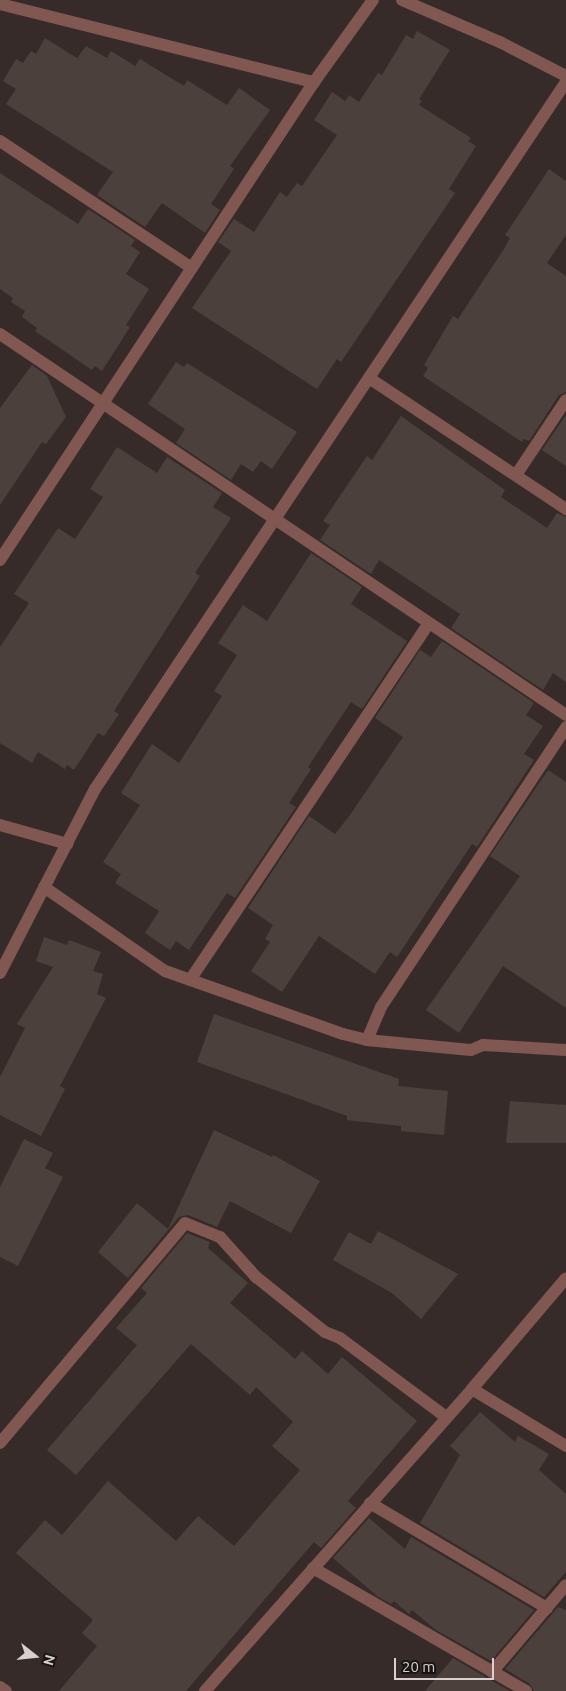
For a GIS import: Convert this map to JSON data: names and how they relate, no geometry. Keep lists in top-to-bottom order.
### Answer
{
  "scale_bar": "20 m",
  "north": "right"
}
